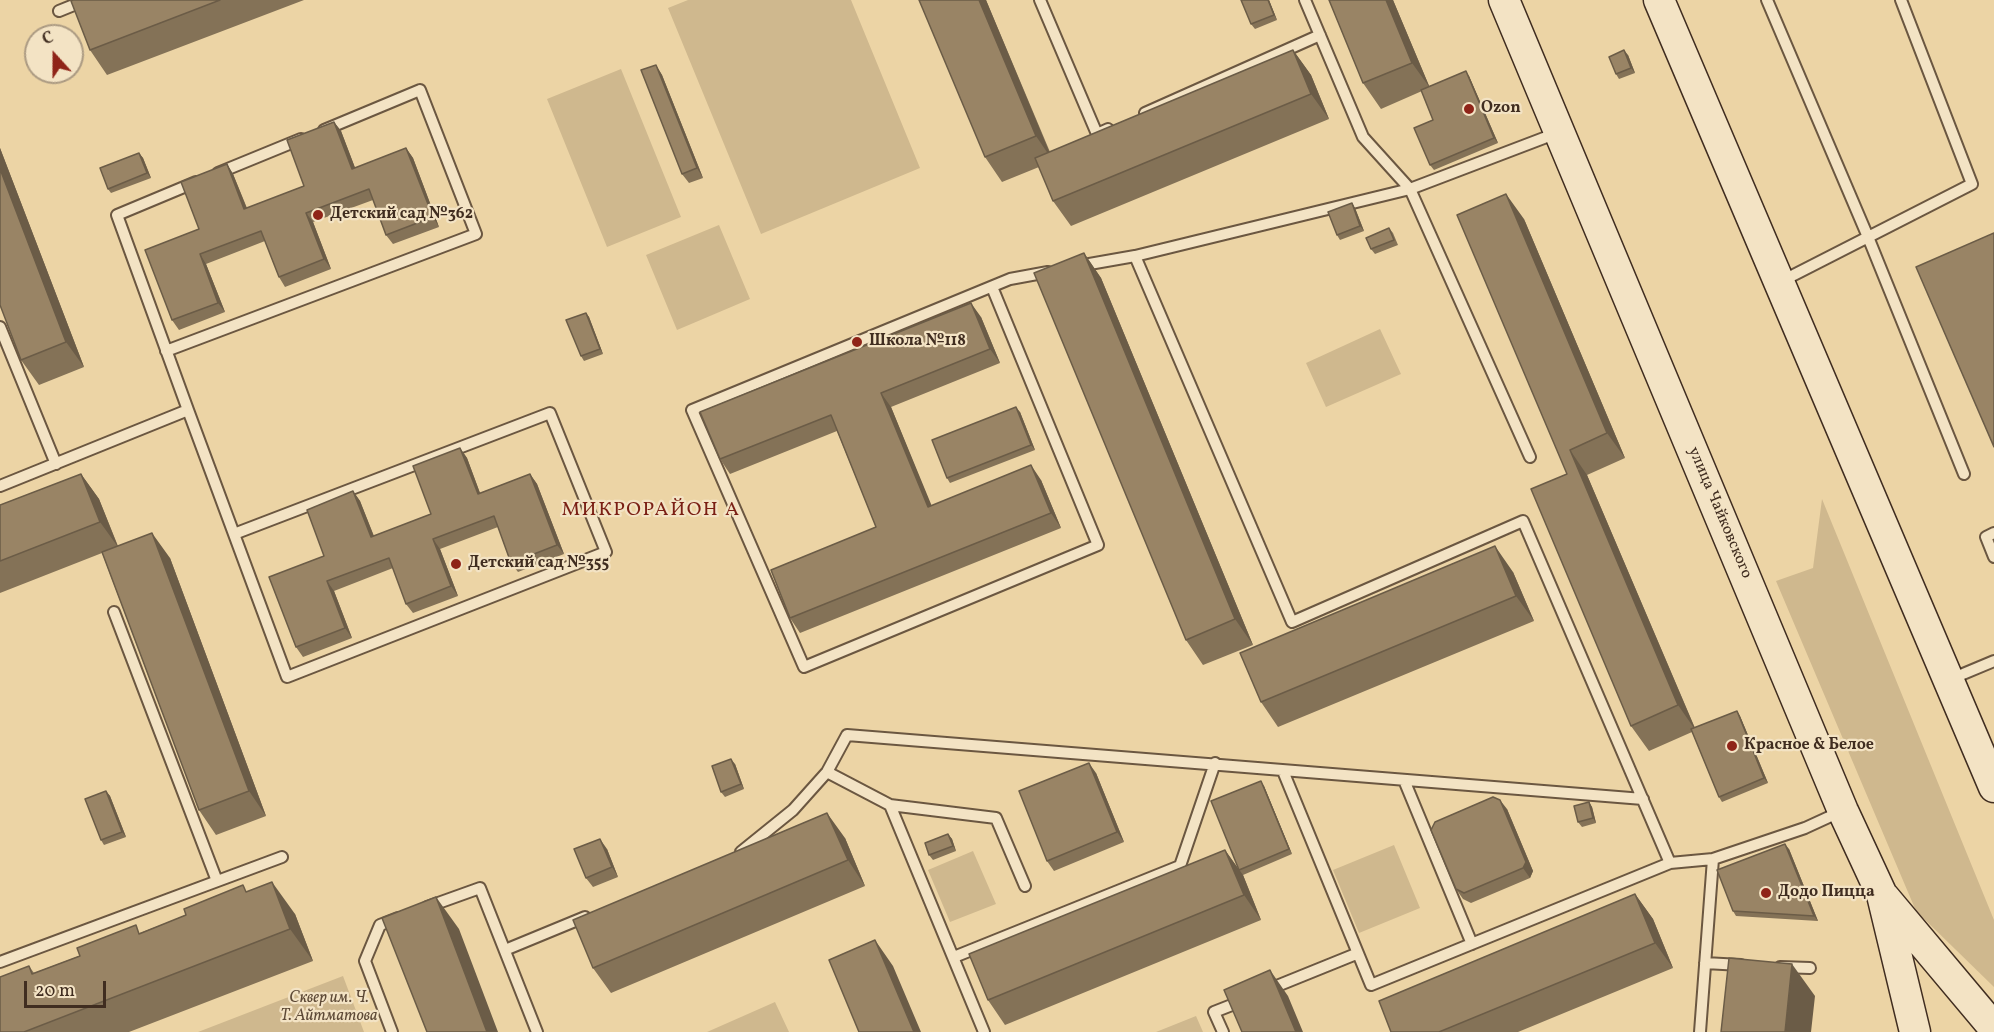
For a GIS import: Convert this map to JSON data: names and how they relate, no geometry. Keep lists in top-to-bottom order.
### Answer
{
  "streets": {
    "main road": ["улица Чайковского"]
  },
  "districts": ["МИКРОРАЙОН А"],
  "parks": ["Сквер им. Ч. Т. Айтматова"],
  "places": [
    "Ozon",
    "Детский сад №362",
    "Школа №118",
    "Детский сад №355",
    "Красное & Белое",
    "Додо Пицца"
  ],
  "scale_bar": "20 m",
  "north": "top"
}
